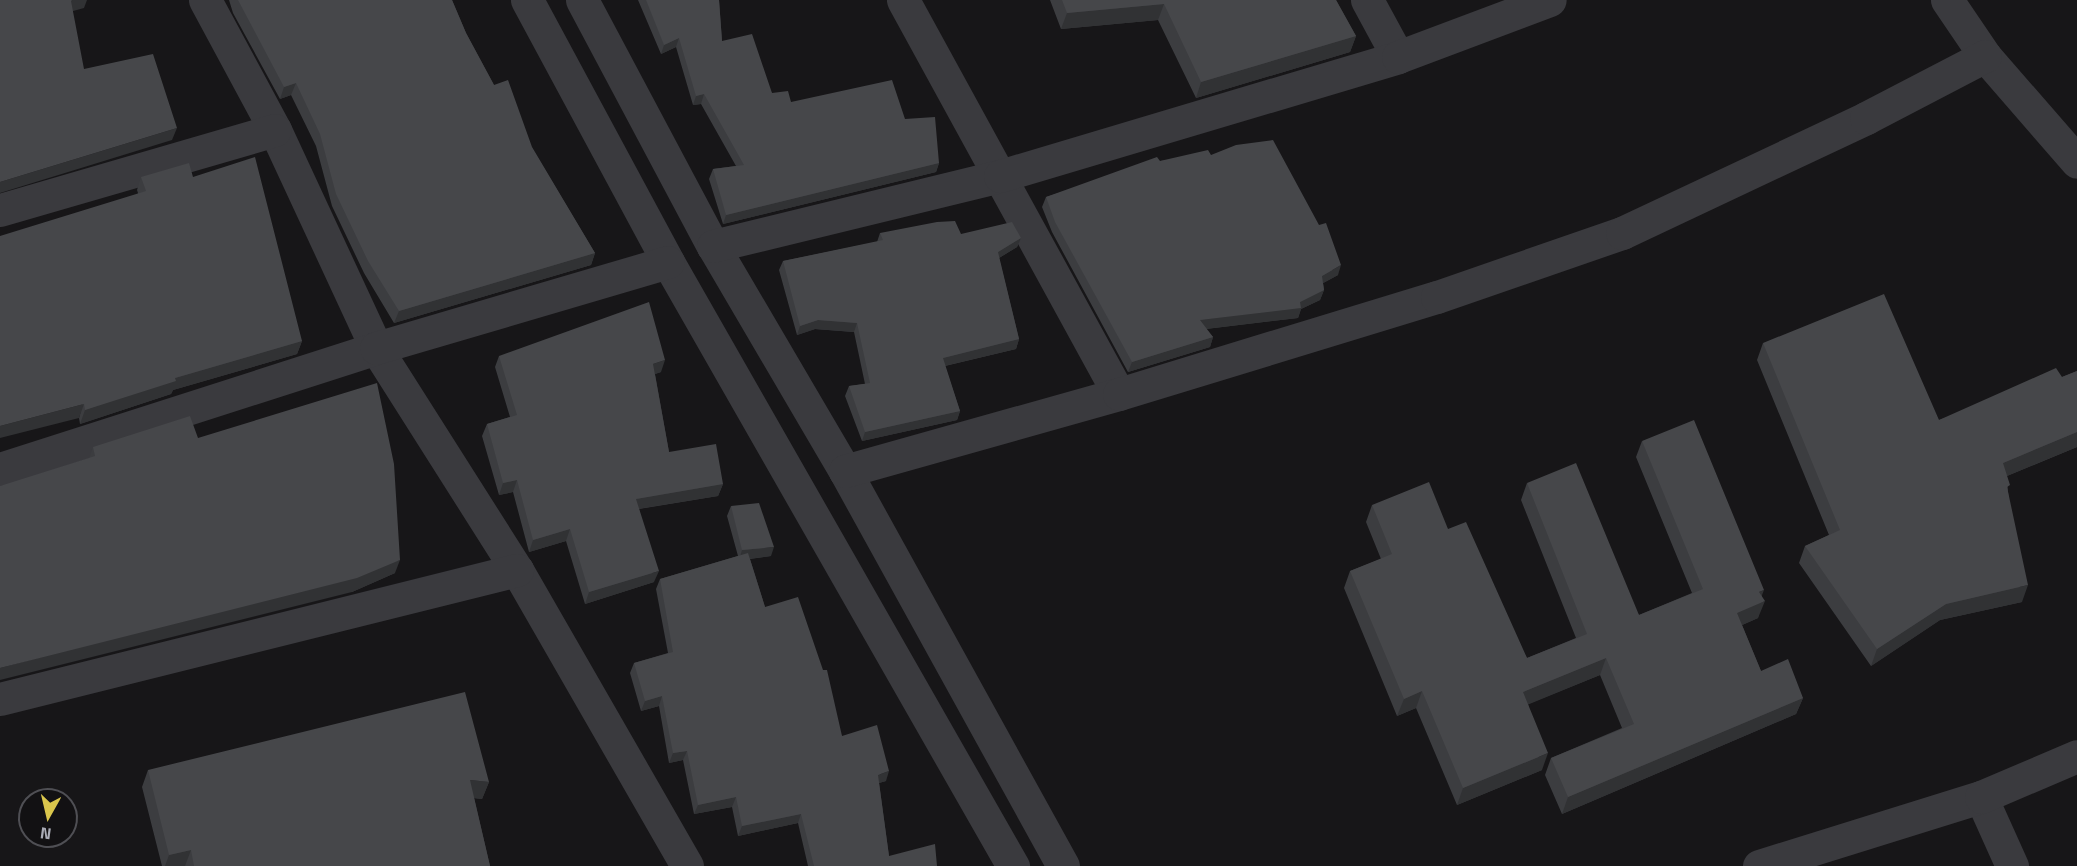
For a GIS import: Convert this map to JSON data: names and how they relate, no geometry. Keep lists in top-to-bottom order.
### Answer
{
  "north": "bottom"
}
